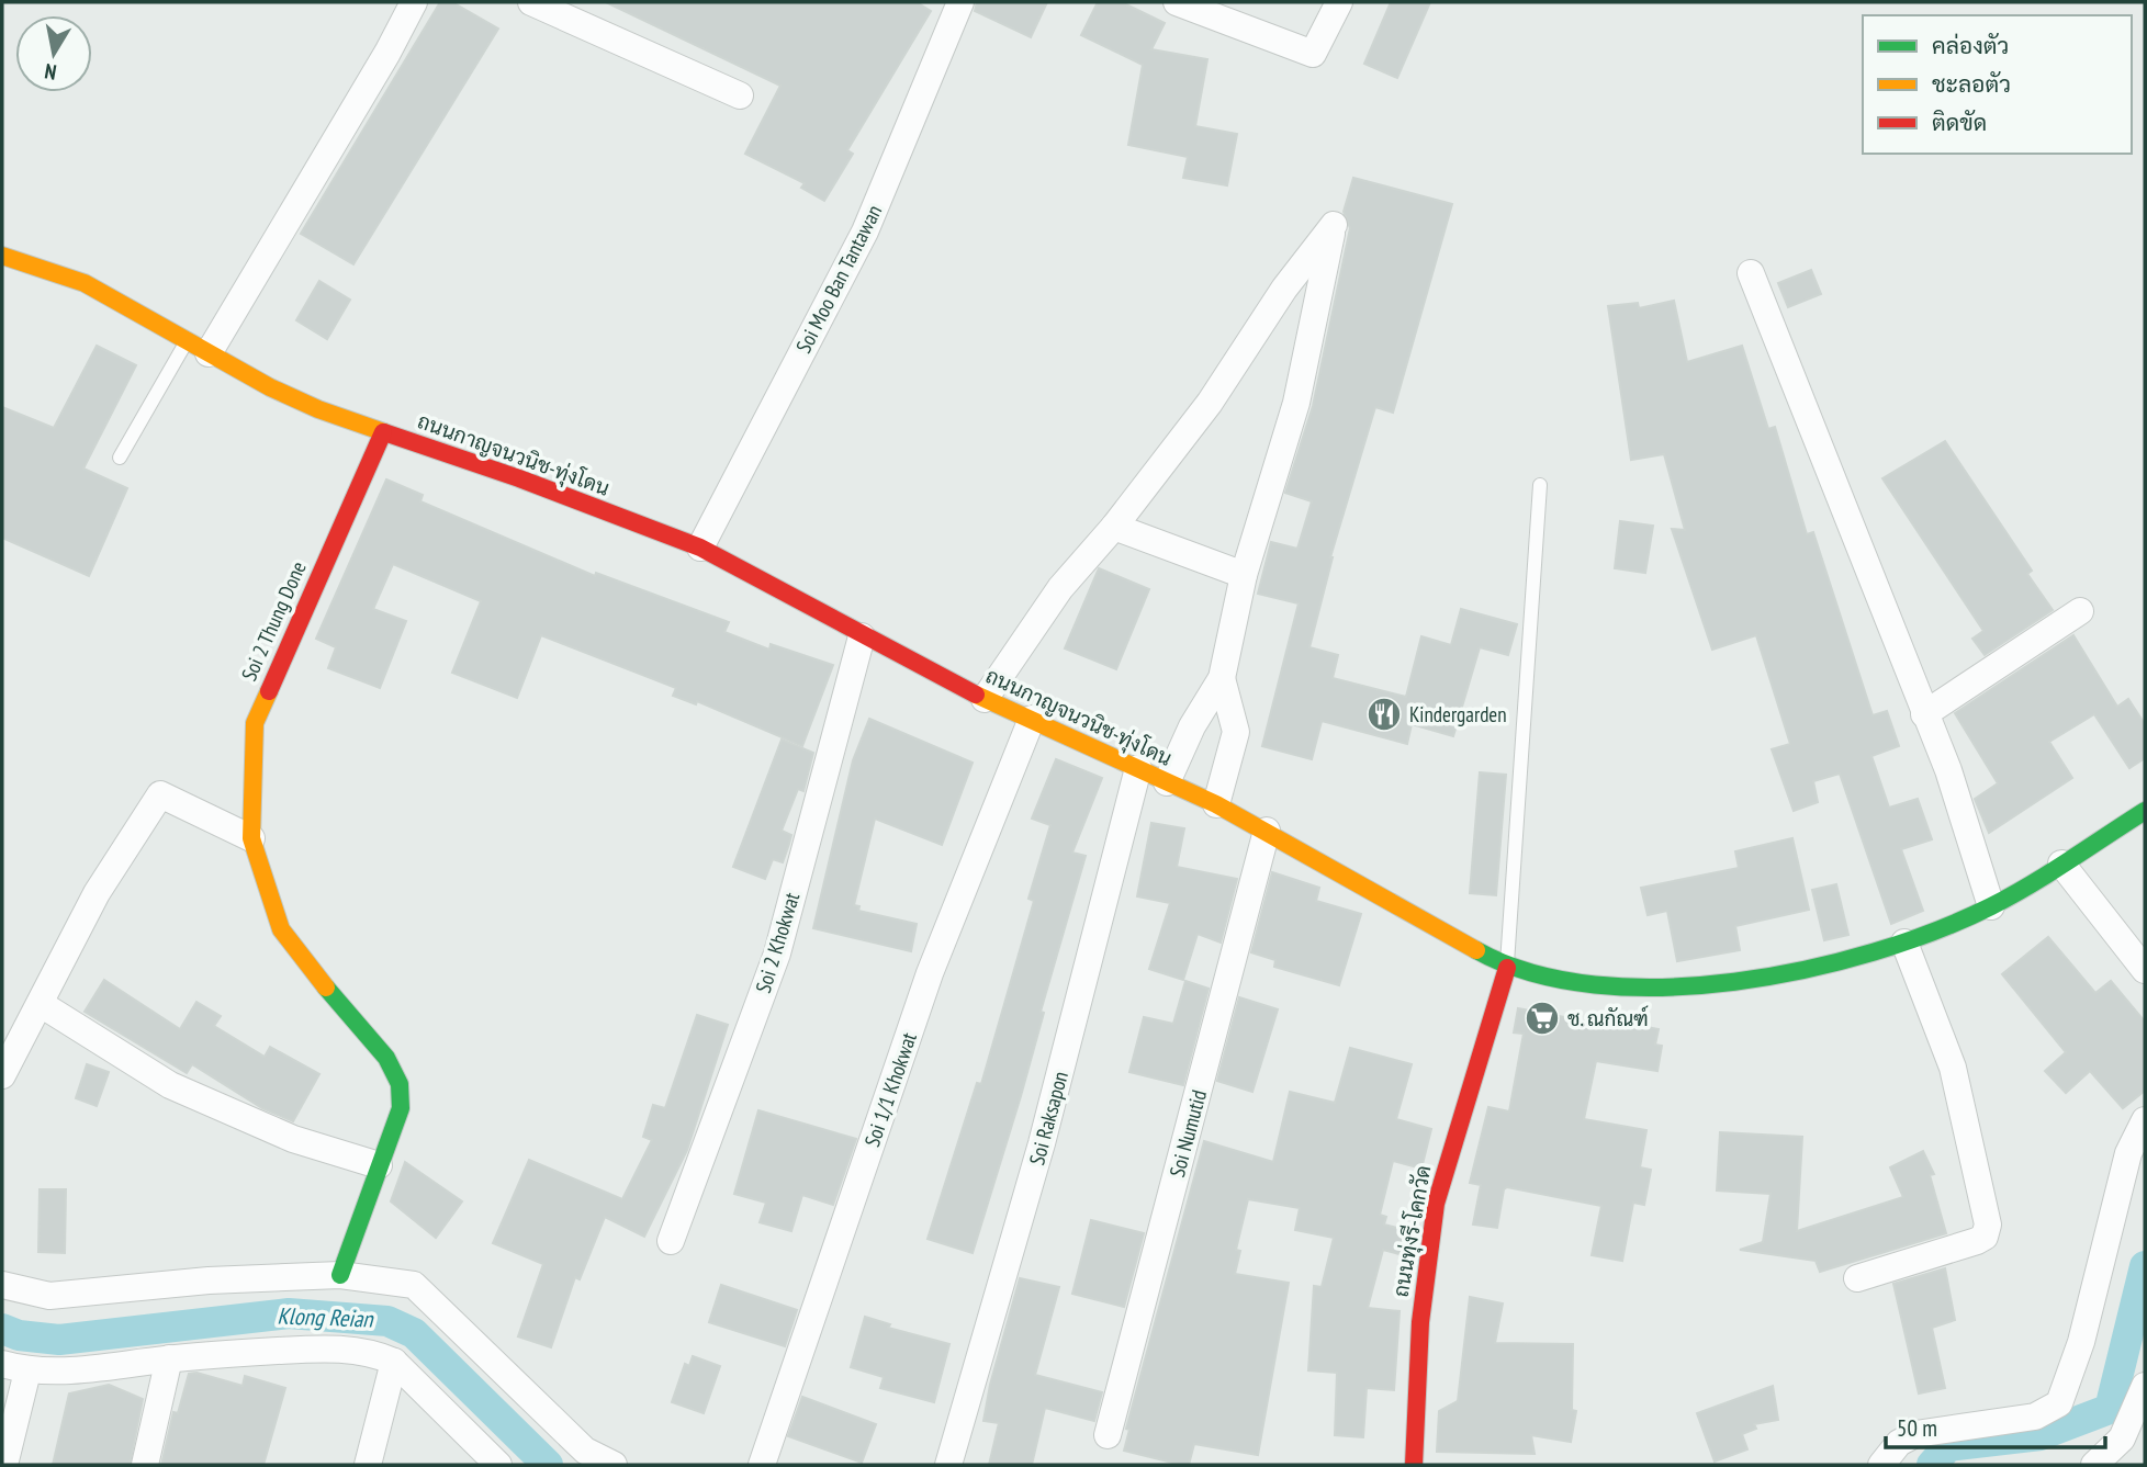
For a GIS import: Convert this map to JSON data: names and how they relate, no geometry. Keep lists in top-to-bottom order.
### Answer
{
  "streets": {
    "street": [
      "Soi Moo Ban Tantawan",
      "ถนนกาญจนวนิช-ทุ่งโดน",
      "Soi 2 Thung Done",
      "Soi 2 Khokwat",
      "Soi 1/1 Khokwat",
      "Soi Raksapon",
      "Soi Numutid",
      "ถนนทุ่งรี-โคกวัด"
    ]
  },
  "crossings": [
    ["Soi Moo Ban Tantawan", "ถนนกาญจนวนิช-ทุ่งโดน"],
    ["ถนนกาญจนวนิช-ทุ่งโดน", "Soi 2 Thung Done"],
    ["ถนนกาญจนวนิช-ทุ่งโดน", "Soi 2 Khokwat"],
    ["ถนนกาญจนวนิช-ทุ่งโดน", "Soi 1/1 Khokwat"],
    ["ถนนกาญจนวนิช-ทุ่งโดน", "Soi Raksapon"],
    ["ถนนกาญจนวนิช-ทุ่งโดน", "Soi Numutid"],
    ["ถนนกาญจนวนิช-ทุ่งโดน", "ถนนทุ่งรี-โคกวัด"]
  ],
  "water": ["Klong Reian"],
  "places": {
    "restaurant": ["Kindergarden"],
    "supermarket": ["ช. ณกัณฑ์"]
  },
  "legend": ["คล่องตัว", "ชะลอตัว", "ติดขัด"],
  "scale_bar": "50 m",
  "north": "bottom"
}
